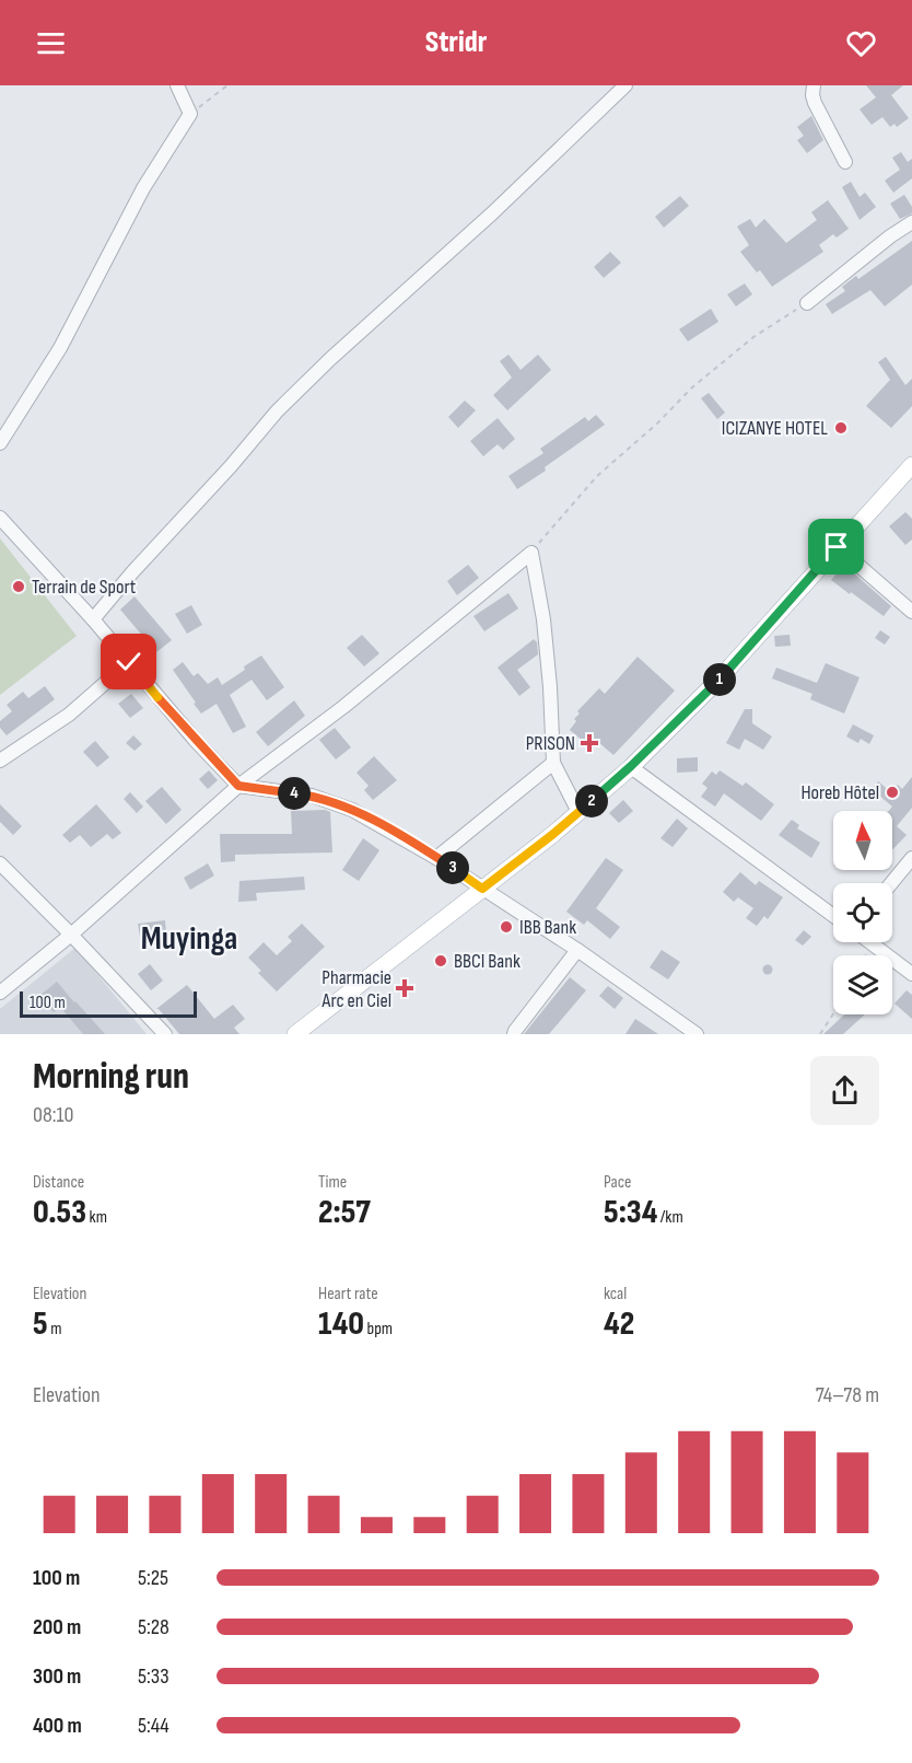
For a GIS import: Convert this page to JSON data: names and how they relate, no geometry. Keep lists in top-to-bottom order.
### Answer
{
  "districts": ["Muyinga"],
  "places": {
    "other": [
      "ICIZANYE HOTEL",
      "Terrain de Sport",
      "Horeb Hôtel",
      "IBB Bank",
      "BBCI Bank"
    ],
    "health": ["PRISON", "Pharmacie Arc en Ciel"]
  },
  "scale_bar": "100 m",
  "north": "top",
  "page": {
    "header": "Stridr",
    "pins": [
      "1",
      "4",
      "2",
      "3"
    ],
    "scale": "100 m",
    "heading": ["Morning run", "08:10"],
    "stats": [
      ["Distance", "0.53 km"],
      ["Time", "2:57"],
      ["Pace", "5:34 /km"],
      ["Elevation", "5 m"],
      ["Heart rate", "140 bpm"],
      ["kcal", "42"]
    ],
    "chart": ["Elevation", "74–78 m"],
    "list": [
      {
        "name": "100 m",
        "note": "5:25"
      },
      {
        "name": "200 m",
        "note": "5:28"
      },
      {
        "name": "300 m",
        "note": "5:33"
      },
      {
        "name": "400 m",
        "note": "5:44"
      }
    ]
  }
}
